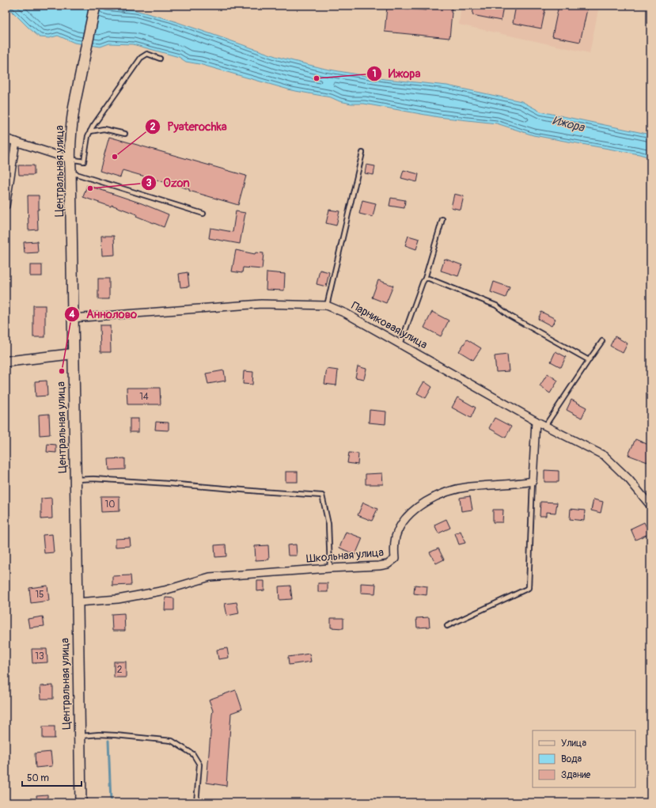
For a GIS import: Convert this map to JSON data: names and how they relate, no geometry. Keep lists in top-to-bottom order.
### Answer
{
  "streets": {
    "main road": ["Центральная улица"],
    "street": ["Парниковая улица", "Школьная улица"]
  },
  "crossings": [
    ["Центральная улица", "Парниковая улица"],
    ["Центральная улица", "Школьная улица"]
  ],
  "water": ["Ижора"],
  "places": [
    "Ижора",
    "Pyaterochka",
    "Ozon",
    "Аннолово"
  ],
  "house_numbers": [
    "14",
    "10",
    "15",
    "13",
    "2"
  ],
  "legend": ["Улица", "Вода", "Здание"],
  "scale_bar": "50 m"
}
